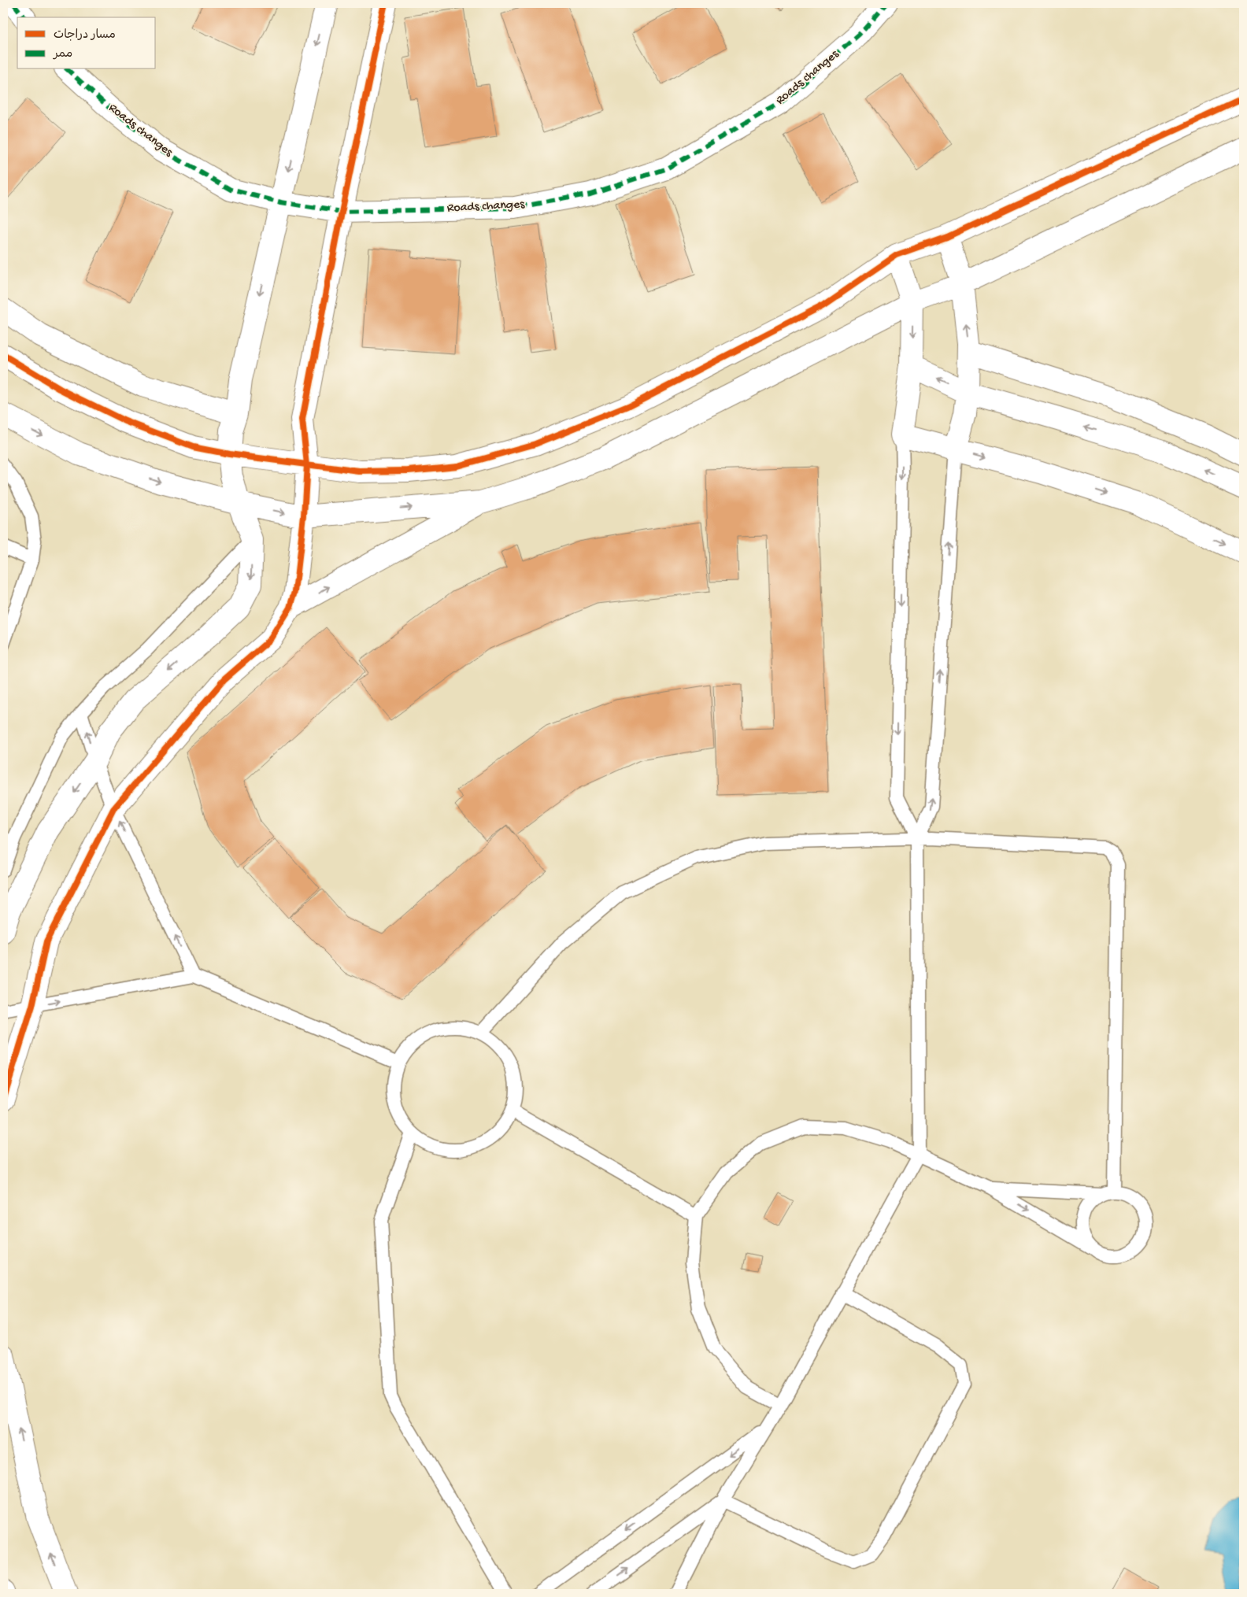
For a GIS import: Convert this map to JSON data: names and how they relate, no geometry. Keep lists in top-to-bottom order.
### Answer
{
  "streets": {
    "street": ["Roads changes"]
  },
  "legend": ["مسار دراجات", "ممر"]
}
